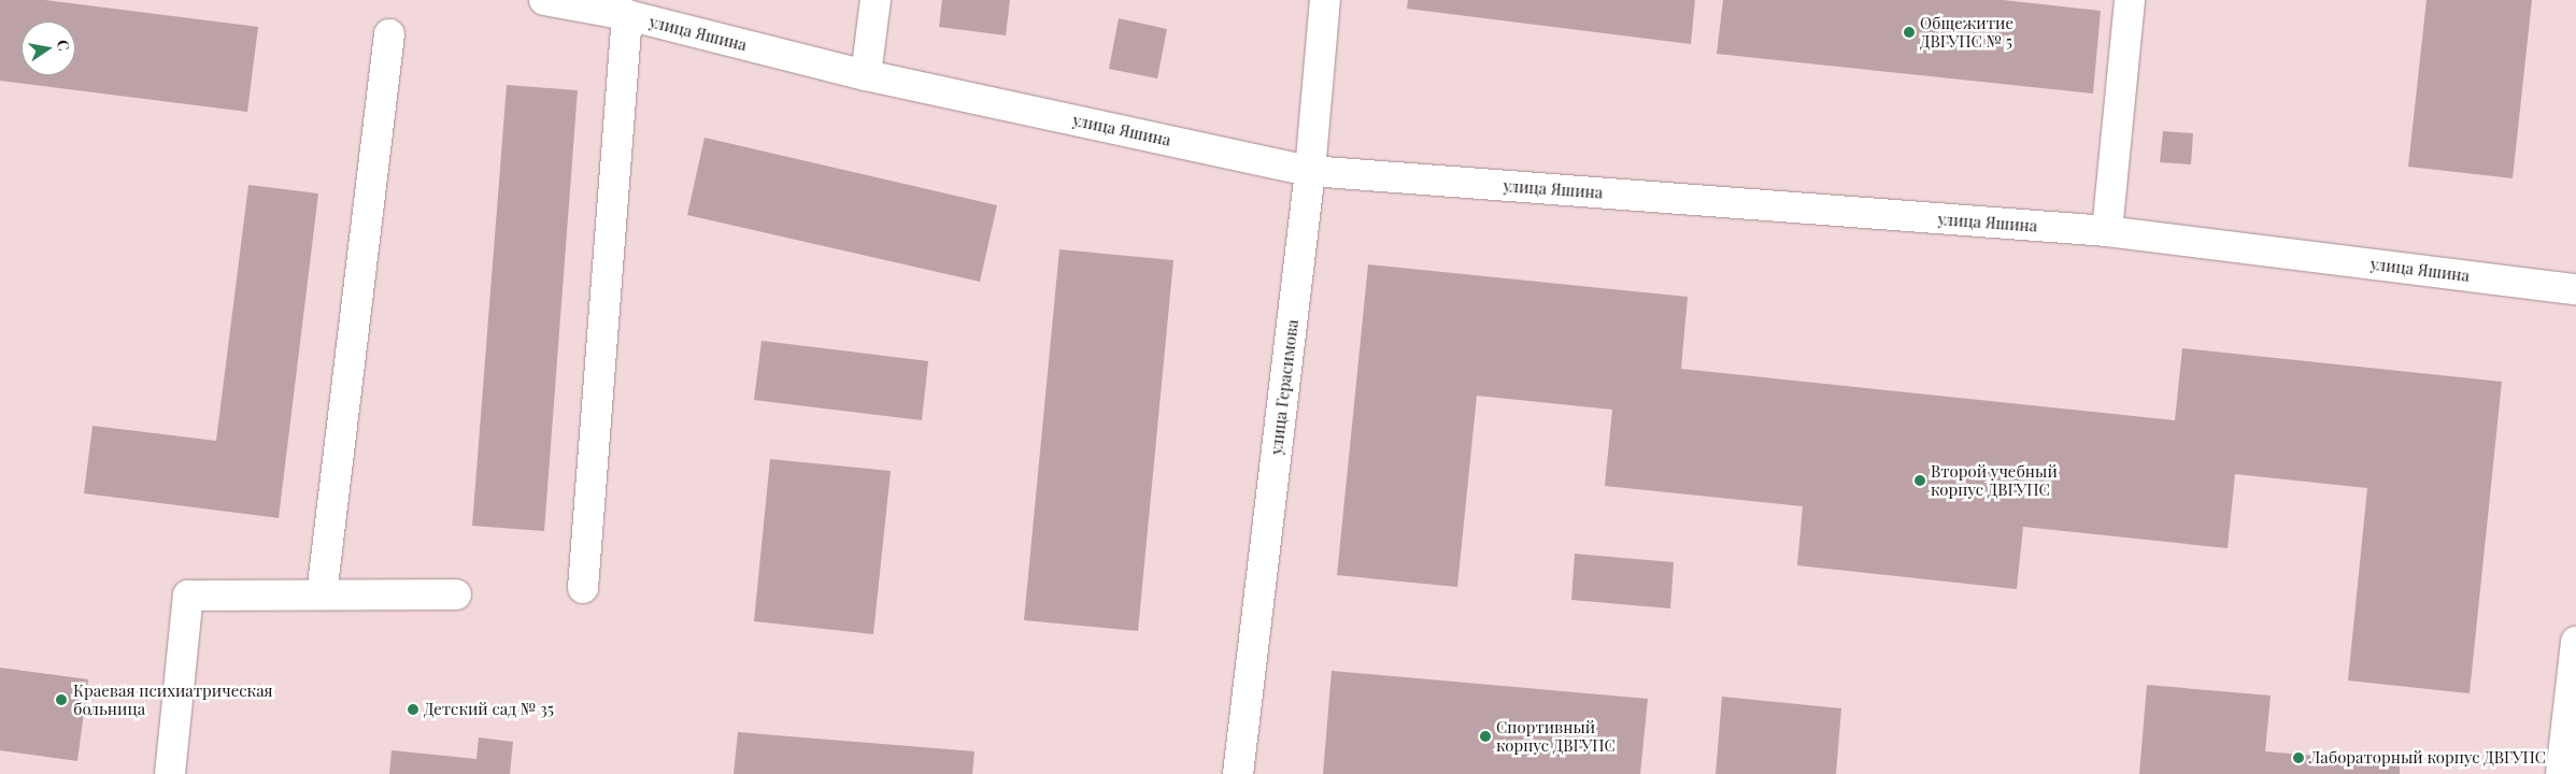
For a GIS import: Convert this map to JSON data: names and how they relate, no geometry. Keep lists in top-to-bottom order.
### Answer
{
  "streets": {
    "street": ["улица Яшина", "улица Герасимова"]
  },
  "crossings": [
    ["улица Яшина", "улица Герасимова"]
  ],
  "places": [
    "Общежитие ДВГУПС № 5",
    "Второй учебный корпус ДВГУПС",
    "Краевая психиатрическая больница",
    "Детский сад № 35",
    "Спортивный корпус ДВГУПС",
    "Лабораторный корпус ДВГУПС"
  ],
  "north": "right"
}
